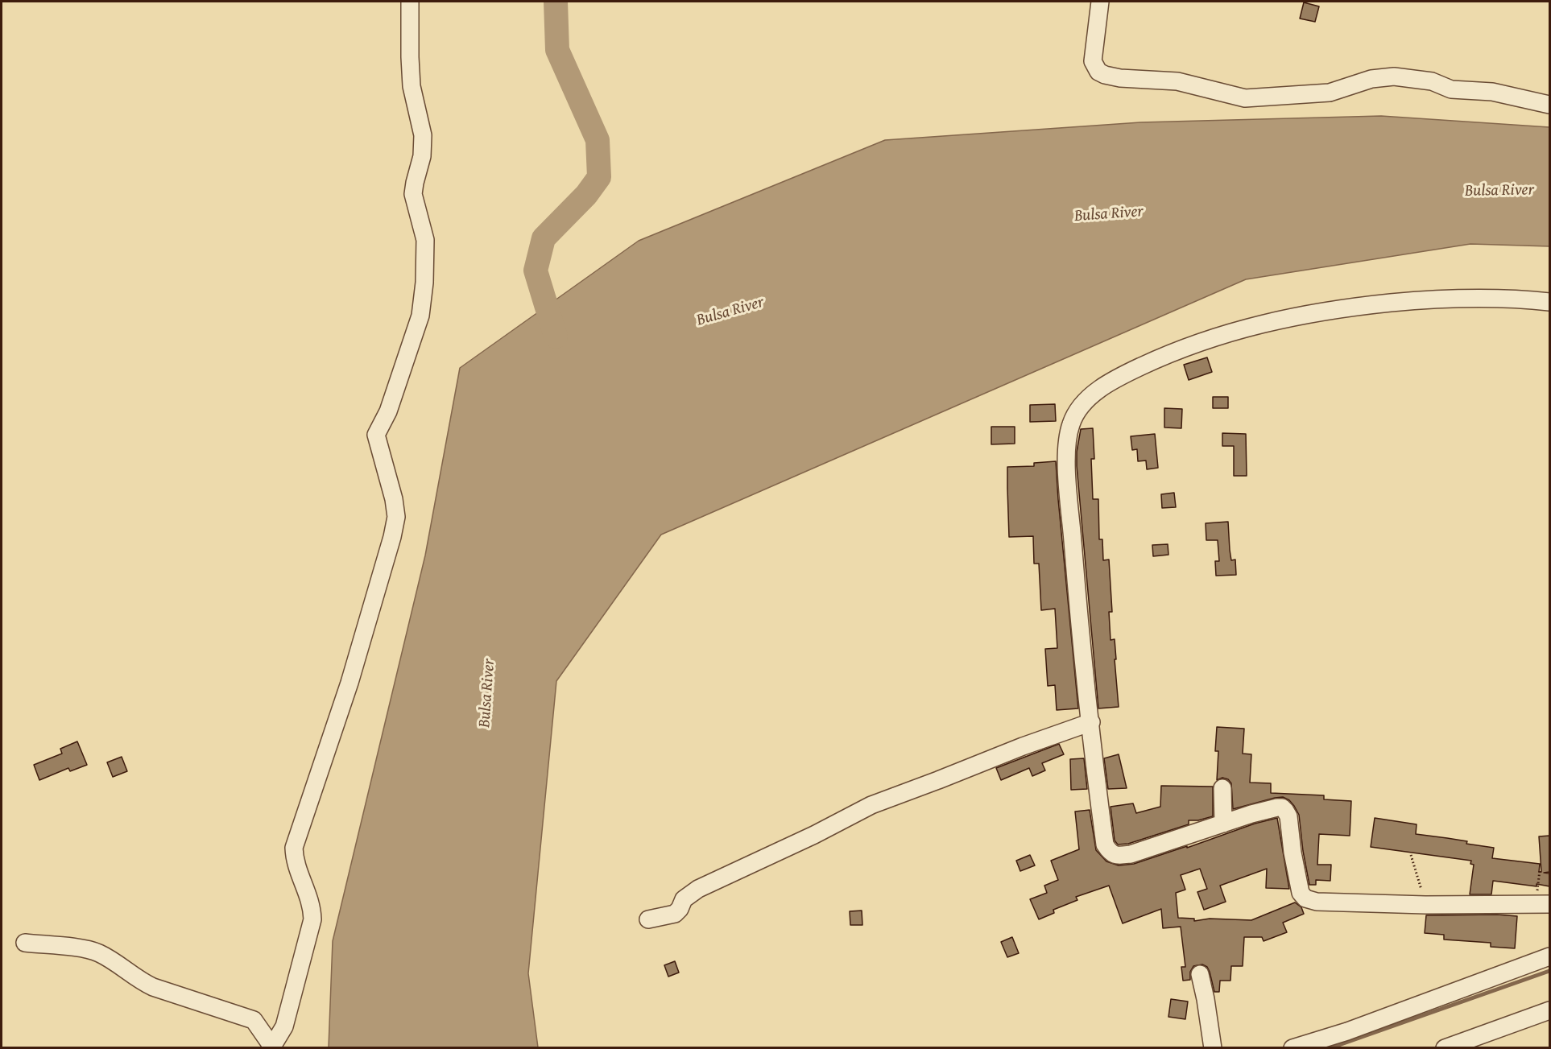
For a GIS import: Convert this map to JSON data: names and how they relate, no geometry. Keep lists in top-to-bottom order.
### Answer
{
  "water": ["Bulsa River"]
}
